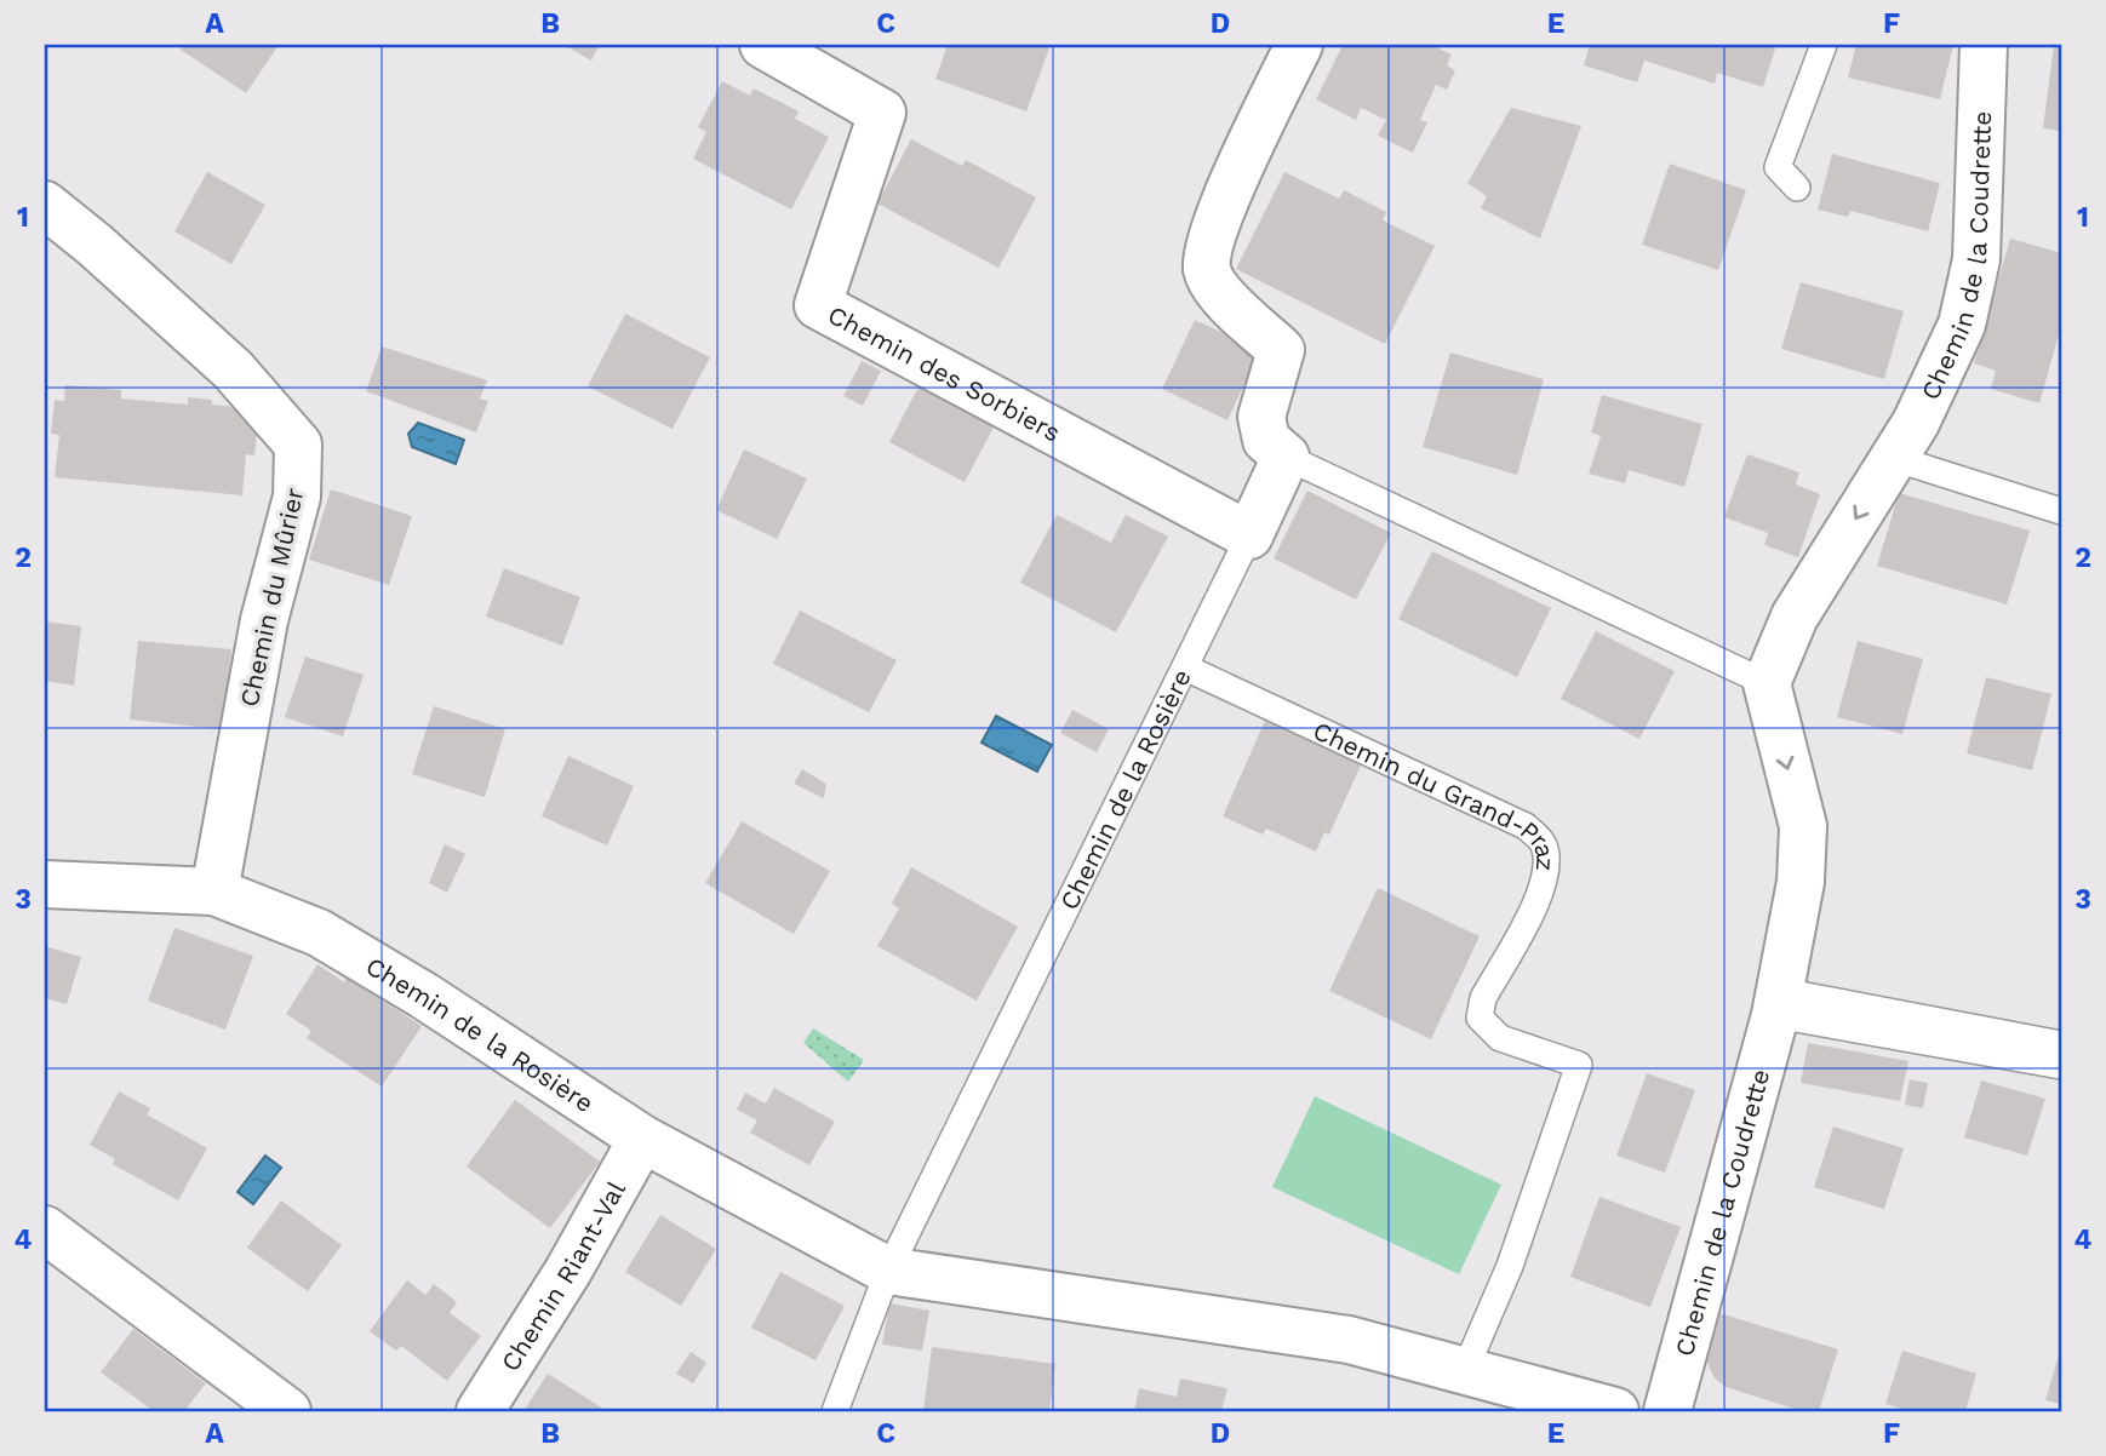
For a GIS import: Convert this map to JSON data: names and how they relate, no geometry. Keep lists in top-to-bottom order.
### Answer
{
  "streets": {
    "street": [
      "Chemin de la Coudrette",
      "Chemin des Sorbiers",
      "Chemin du Mûrier",
      "Chemin de la Rosière",
      "Chemin Riant-Val"
    ],
    "lane": ["Chemin du Grand-Praz"]
  },
  "crossings": [
    ["Chemin des Sorbiers", "Chemin de la Rosière"],
    ["Chemin du Mûrier", "Chemin de la Rosière"],
    ["Chemin de la Rosière", "Chemin du Grand-Praz"],
    ["Chemin de la Rosière", "Chemin Riant-Val"]
  ],
  "one_way": ["Chemin de la Coudrette"],
  "grid": {
    "columns": [
      "A",
      "B",
      "C",
      "D",
      "E",
      "F"
    ],
    "rows": [
      "1",
      "2",
      "3",
      "4"
    ]
  }
}
